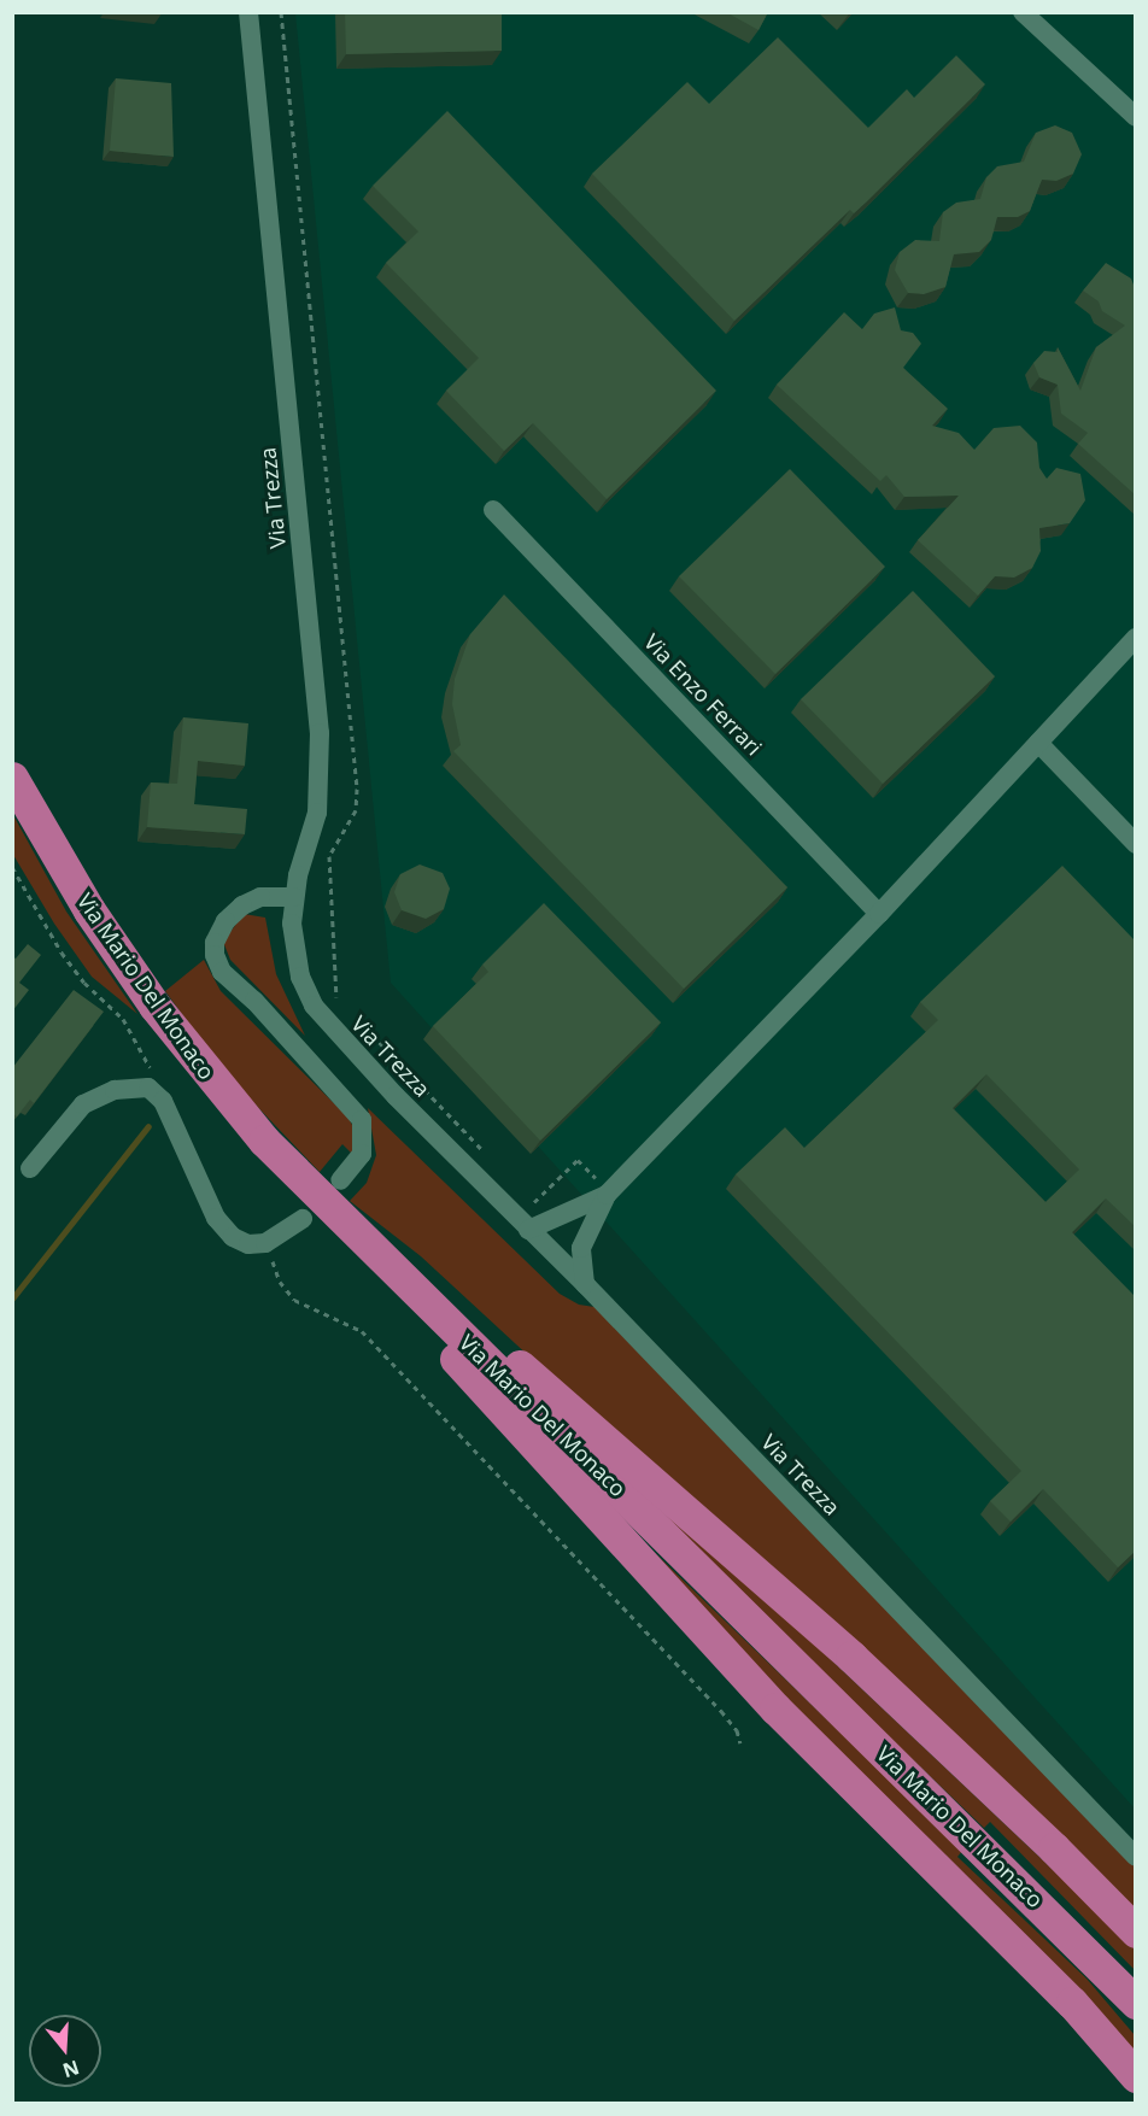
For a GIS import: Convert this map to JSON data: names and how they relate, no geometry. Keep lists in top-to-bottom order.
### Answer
{
  "streets": {
    "highway": ["Via Mario Del Monaco"],
    "street": ["Via Trezza", "Via Enzo Ferrari"]
  },
  "north": "bottom"
}
